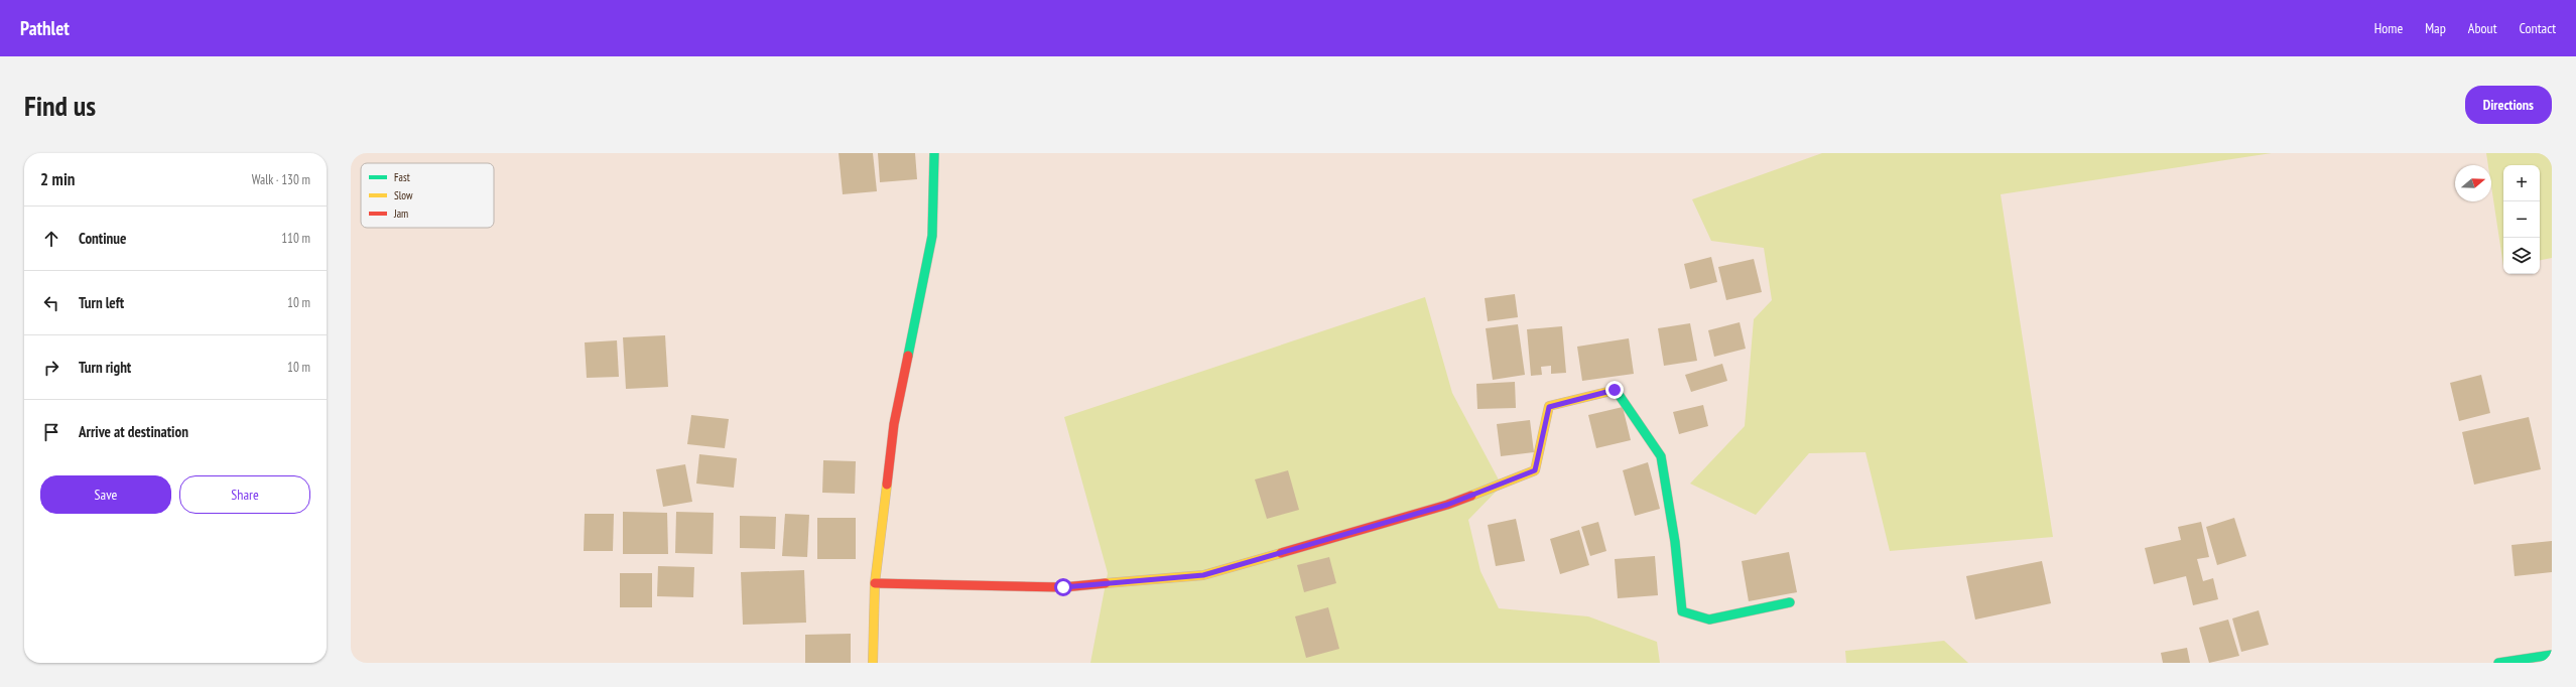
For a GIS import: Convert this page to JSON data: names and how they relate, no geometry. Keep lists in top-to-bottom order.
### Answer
{
  "legend": ["Fast", "Slow", "Jam"],
  "north": "right",
  "page": {
    "header": "Pathlet",
    "nav": [
      "Home",
      "Map",
      "About",
      "Contact"
    ],
    "buttons": [
      "Directions",
      ["Save", "Share"]
    ],
    "title": "Find us",
    "heading": ["2 min", "Walk · 130 m"],
    "map_buttons": ["+", "−"],
    "list": [
      ["Continue", "110 m"],
      ["Turn left", "10 m"],
      ["Turn right", "10 m"],
      "Arrive at destination"
    ]
  }
}
